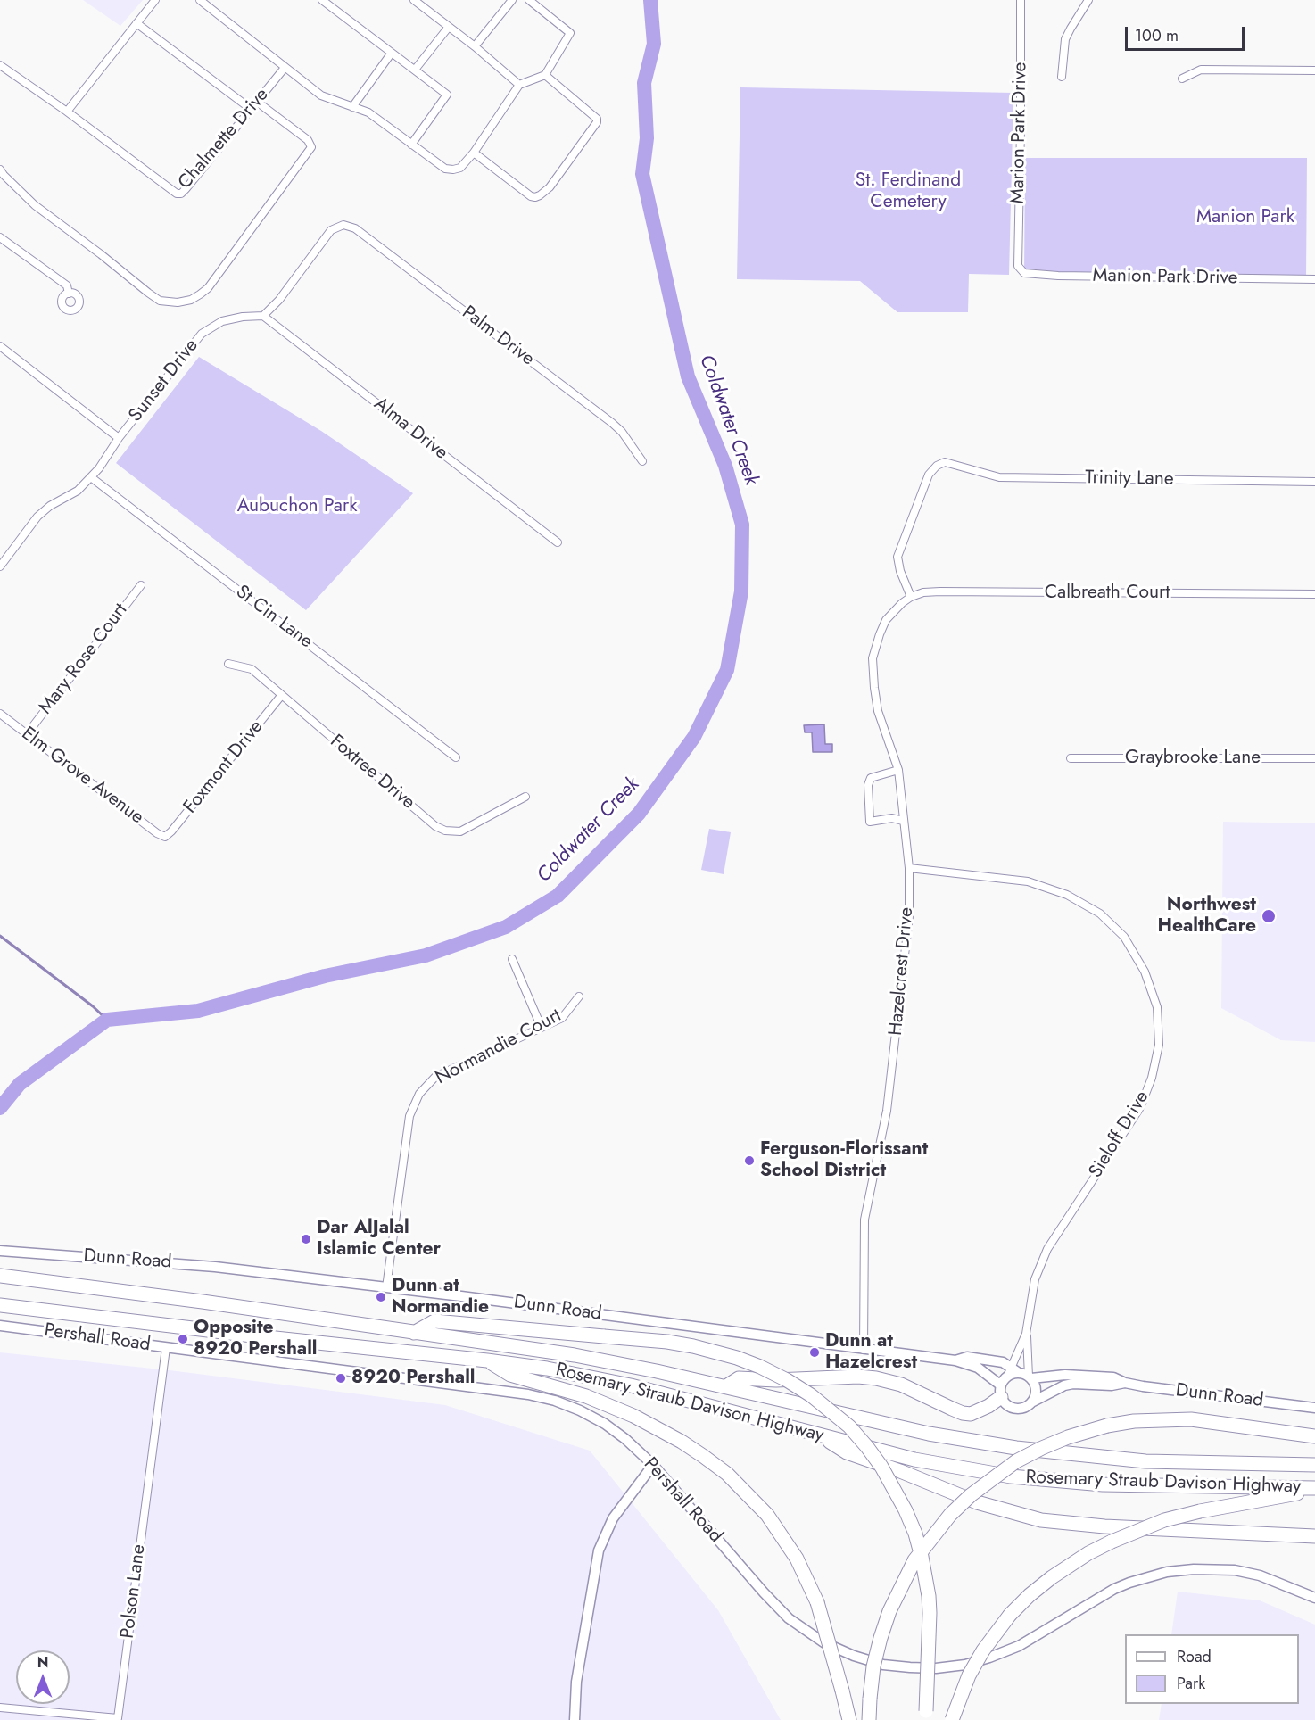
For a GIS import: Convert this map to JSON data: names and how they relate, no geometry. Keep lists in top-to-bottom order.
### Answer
{
  "streets": {
    "highway": ["Rosemary Straub Davison Highway"],
    "street": [
      "Marion Park Drive",
      "Chalmette Drive",
      "Manion Park Drive",
      "Palm Drive",
      "Sunset Drive",
      "Alma Drive",
      "Trinity Lane",
      "Calbreath Court",
      "St Cin Lane",
      "Mary Rose Court",
      "Graybrooke Lane",
      "Foxmont Drive",
      "Foxtree Drive",
      "Elm Grove Avenue",
      "Hazelcrest Drive",
      "Normandie Court",
      "Sieloff Drive",
      "Dunn Road",
      "Pershall Road",
      "Polson Lane"
    ]
  },
  "crossings": [
    ["Marion Park Drive", "Manion Park Drive"],
    ["Palm Drive", "Sunset Drive"],
    ["Palm Drive", "Alma Drive"],
    ["Sunset Drive", "Alma Drive"],
    ["Sunset Drive", "St Cin Lane"],
    ["Trinity Lane", "Calbreath Court"],
    ["Calbreath Court", "Hazelcrest Drive"],
    ["Mary Rose Court", "Elm Grove Avenue"],
    ["Foxmont Drive", "Foxtree Drive"],
    ["Foxmont Drive", "Elm Grove Avenue"],
    ["Hazelcrest Drive", "Sieloff Drive"],
    ["Hazelcrest Drive", "Dunn Road"],
    ["Normandie Court", "Dunn Road"],
    ["Sieloff Drive", "Dunn Road"],
    ["Pershall Road", "Polson Lane"]
  ],
  "water": ["Coldwater Creek"],
  "parks": ["St. Ferdinand Cemetery", "Manion Park", "Aubuchon Park"],
  "places": [
    "Northwest HealthCare",
    "Ferguson-Florissant School District",
    "Dar AlJalal Islamic Center",
    "Dunn at Normandie",
    "Opposite 8920 Pershall",
    "Dunn at Hazelcrest",
    "8920 Pershall"
  ],
  "legend": ["Road", "Park"],
  "scale_bar": "100 m",
  "north": "top"
}
